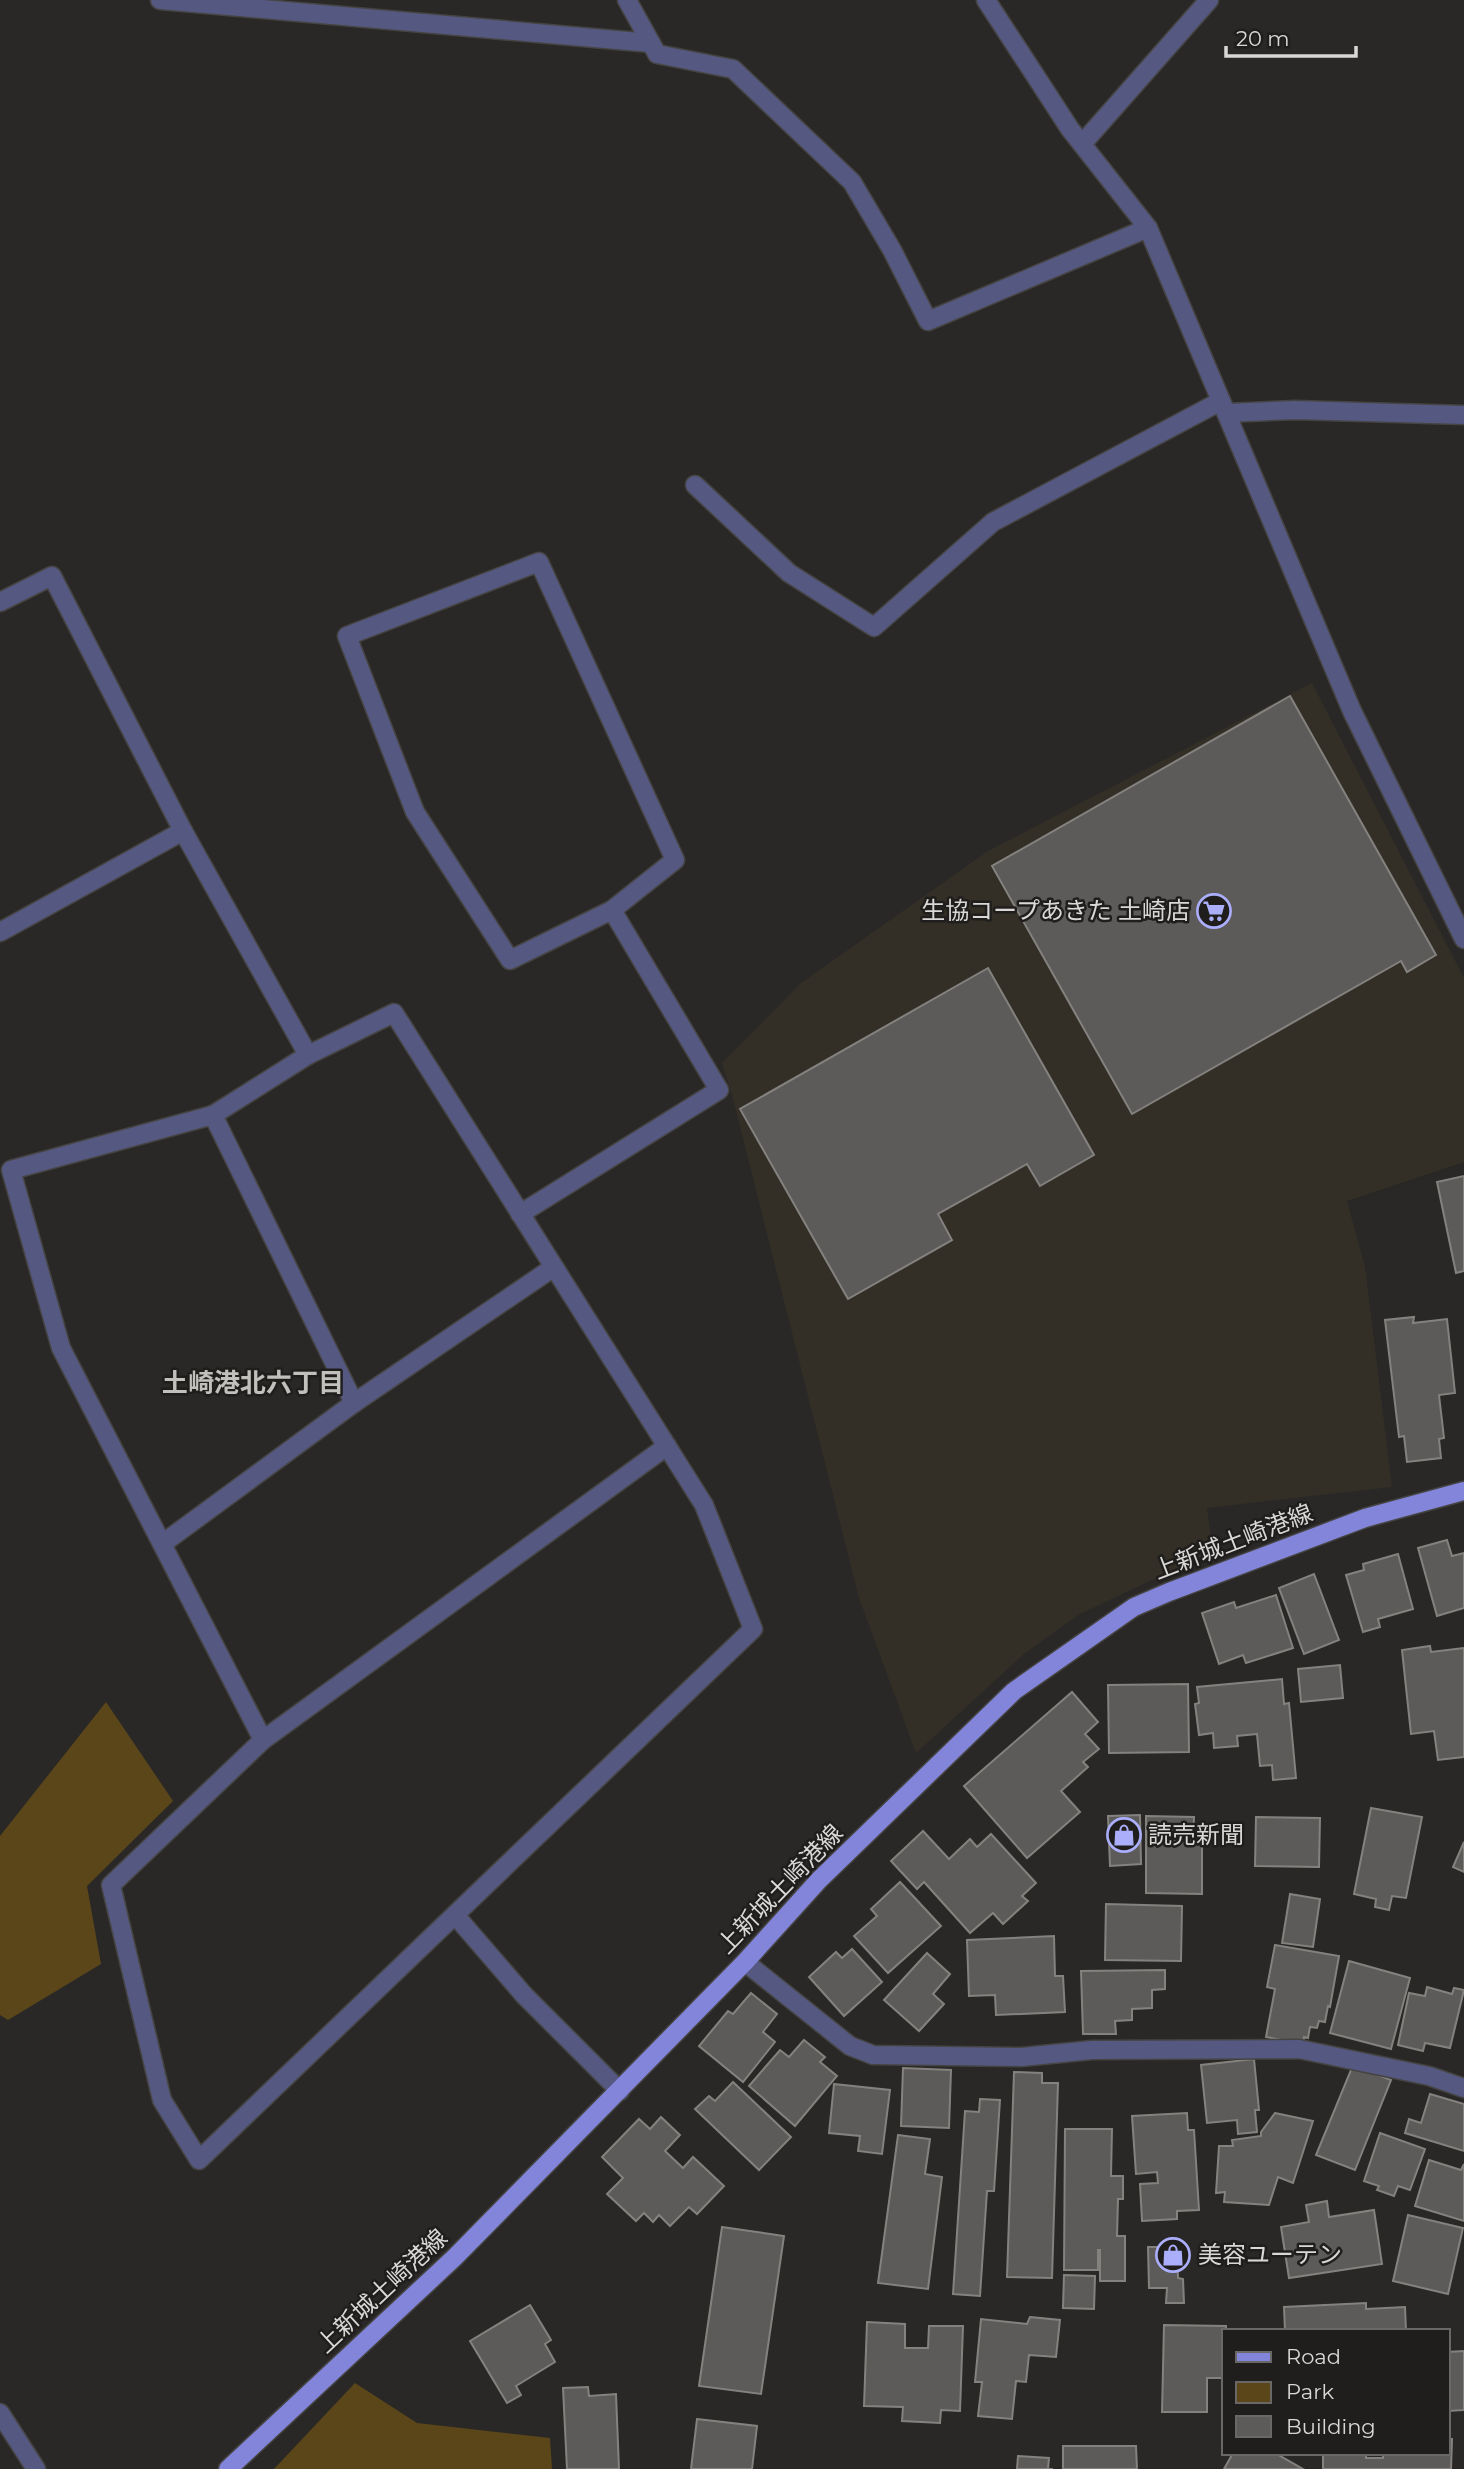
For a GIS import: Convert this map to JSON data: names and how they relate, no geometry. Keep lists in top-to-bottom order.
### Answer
{
  "streets": {
    "main road": ["上新城土崎港線"]
  },
  "districts": ["土崎港北六丁目"],
  "places": {
    "supermarket": ["生協コープあきた 土崎店"],
    "shop": ["読売新聞", "美容ユーテン"]
  },
  "legend": ["Road", "Park", "Building"],
  "scale_bar": "20 m"
}
